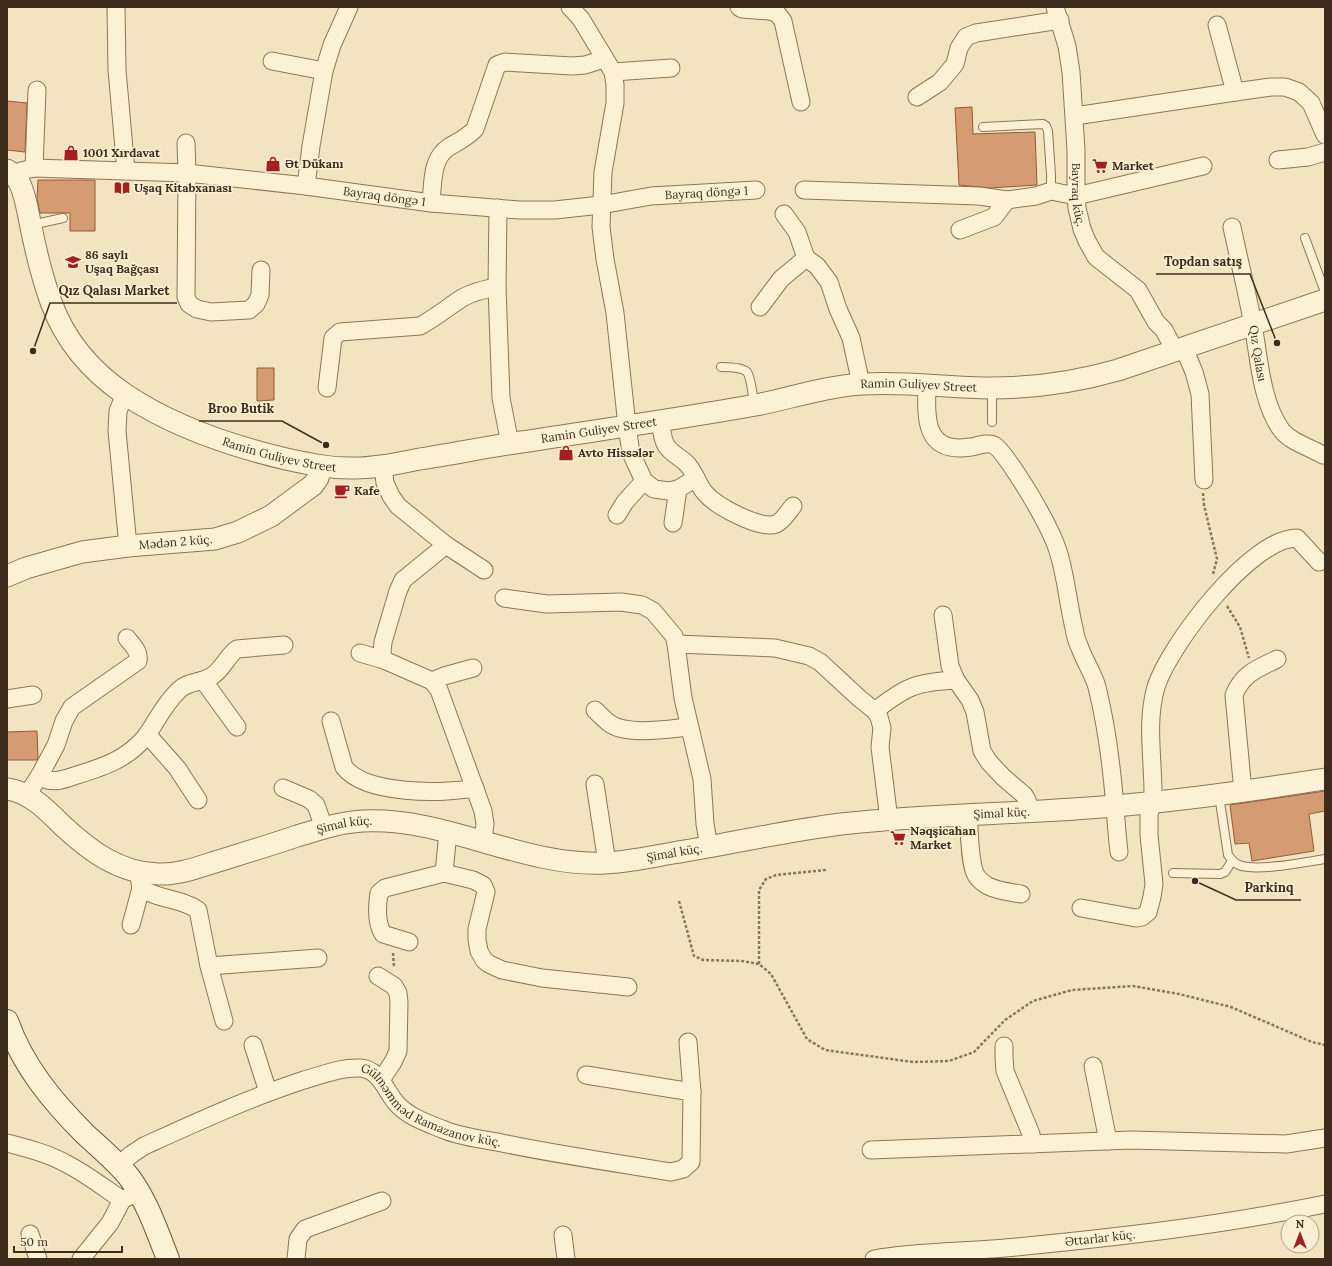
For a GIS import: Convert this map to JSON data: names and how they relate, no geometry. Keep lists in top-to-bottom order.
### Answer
{
  "streets": {
    "street": [
      "Bayraq döngə 1",
      "Bayraq küç.",
      "Qız Qalası",
      "Ramin Guliyev Street",
      "Mədən 2 küç.",
      "Şimal küç.",
      "Gülməmməd Ramazanov küç.",
      "Əttarlar küç."
    ]
  },
  "crossings": [
    ["Bayraq döngə 1", "Ramin Guliyev Street"],
    ["Bayraq küç.", "Ramin Guliyev Street"],
    ["Qız Qalası", "Ramin Guliyev Street"],
    ["Ramin Guliyev Street", "Mədən 2 küç."]
  ],
  "places": {
    "shop": ["1001 Xırdavat", "Ət Dükanı", "Avto Hissələr"],
    "supermarket": ["Market", "Nəqşicahan Market"],
    "library": ["Uşaq Kitabxanası"],
    "school or university": ["86 saylı Uşaq Bağçası"],
    "other": [
      "Topdan satış",
      "Qız Qalası Market",
      "Broo Butik",
      "Parkinq"
    ],
    "cafe": ["Kafe"]
  },
  "scale_bar": "50 m",
  "north": "top"
}
